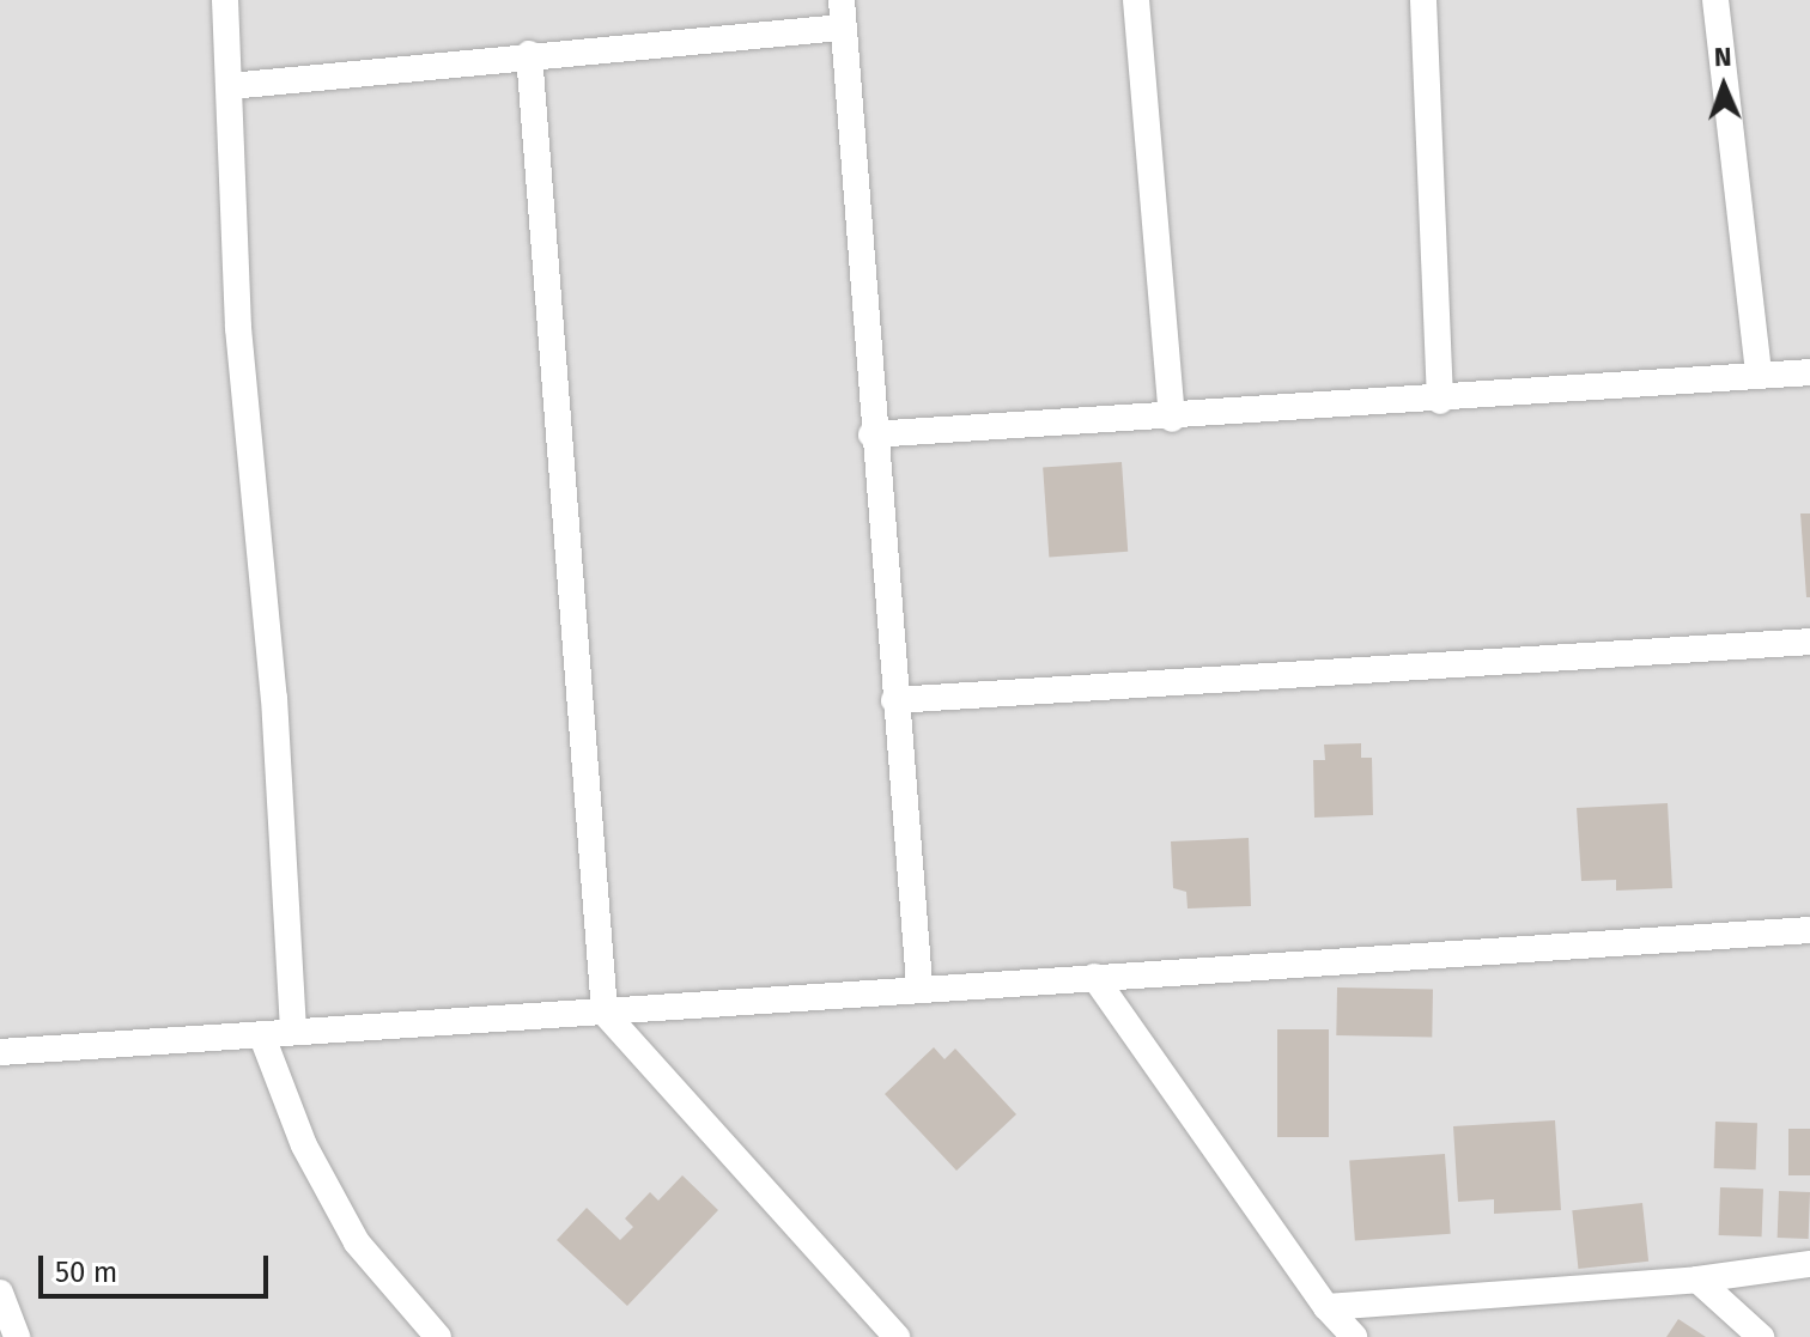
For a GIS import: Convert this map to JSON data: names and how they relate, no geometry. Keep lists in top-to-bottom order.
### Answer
{
  "scale_bar": "50 m",
  "north": "top"
}
